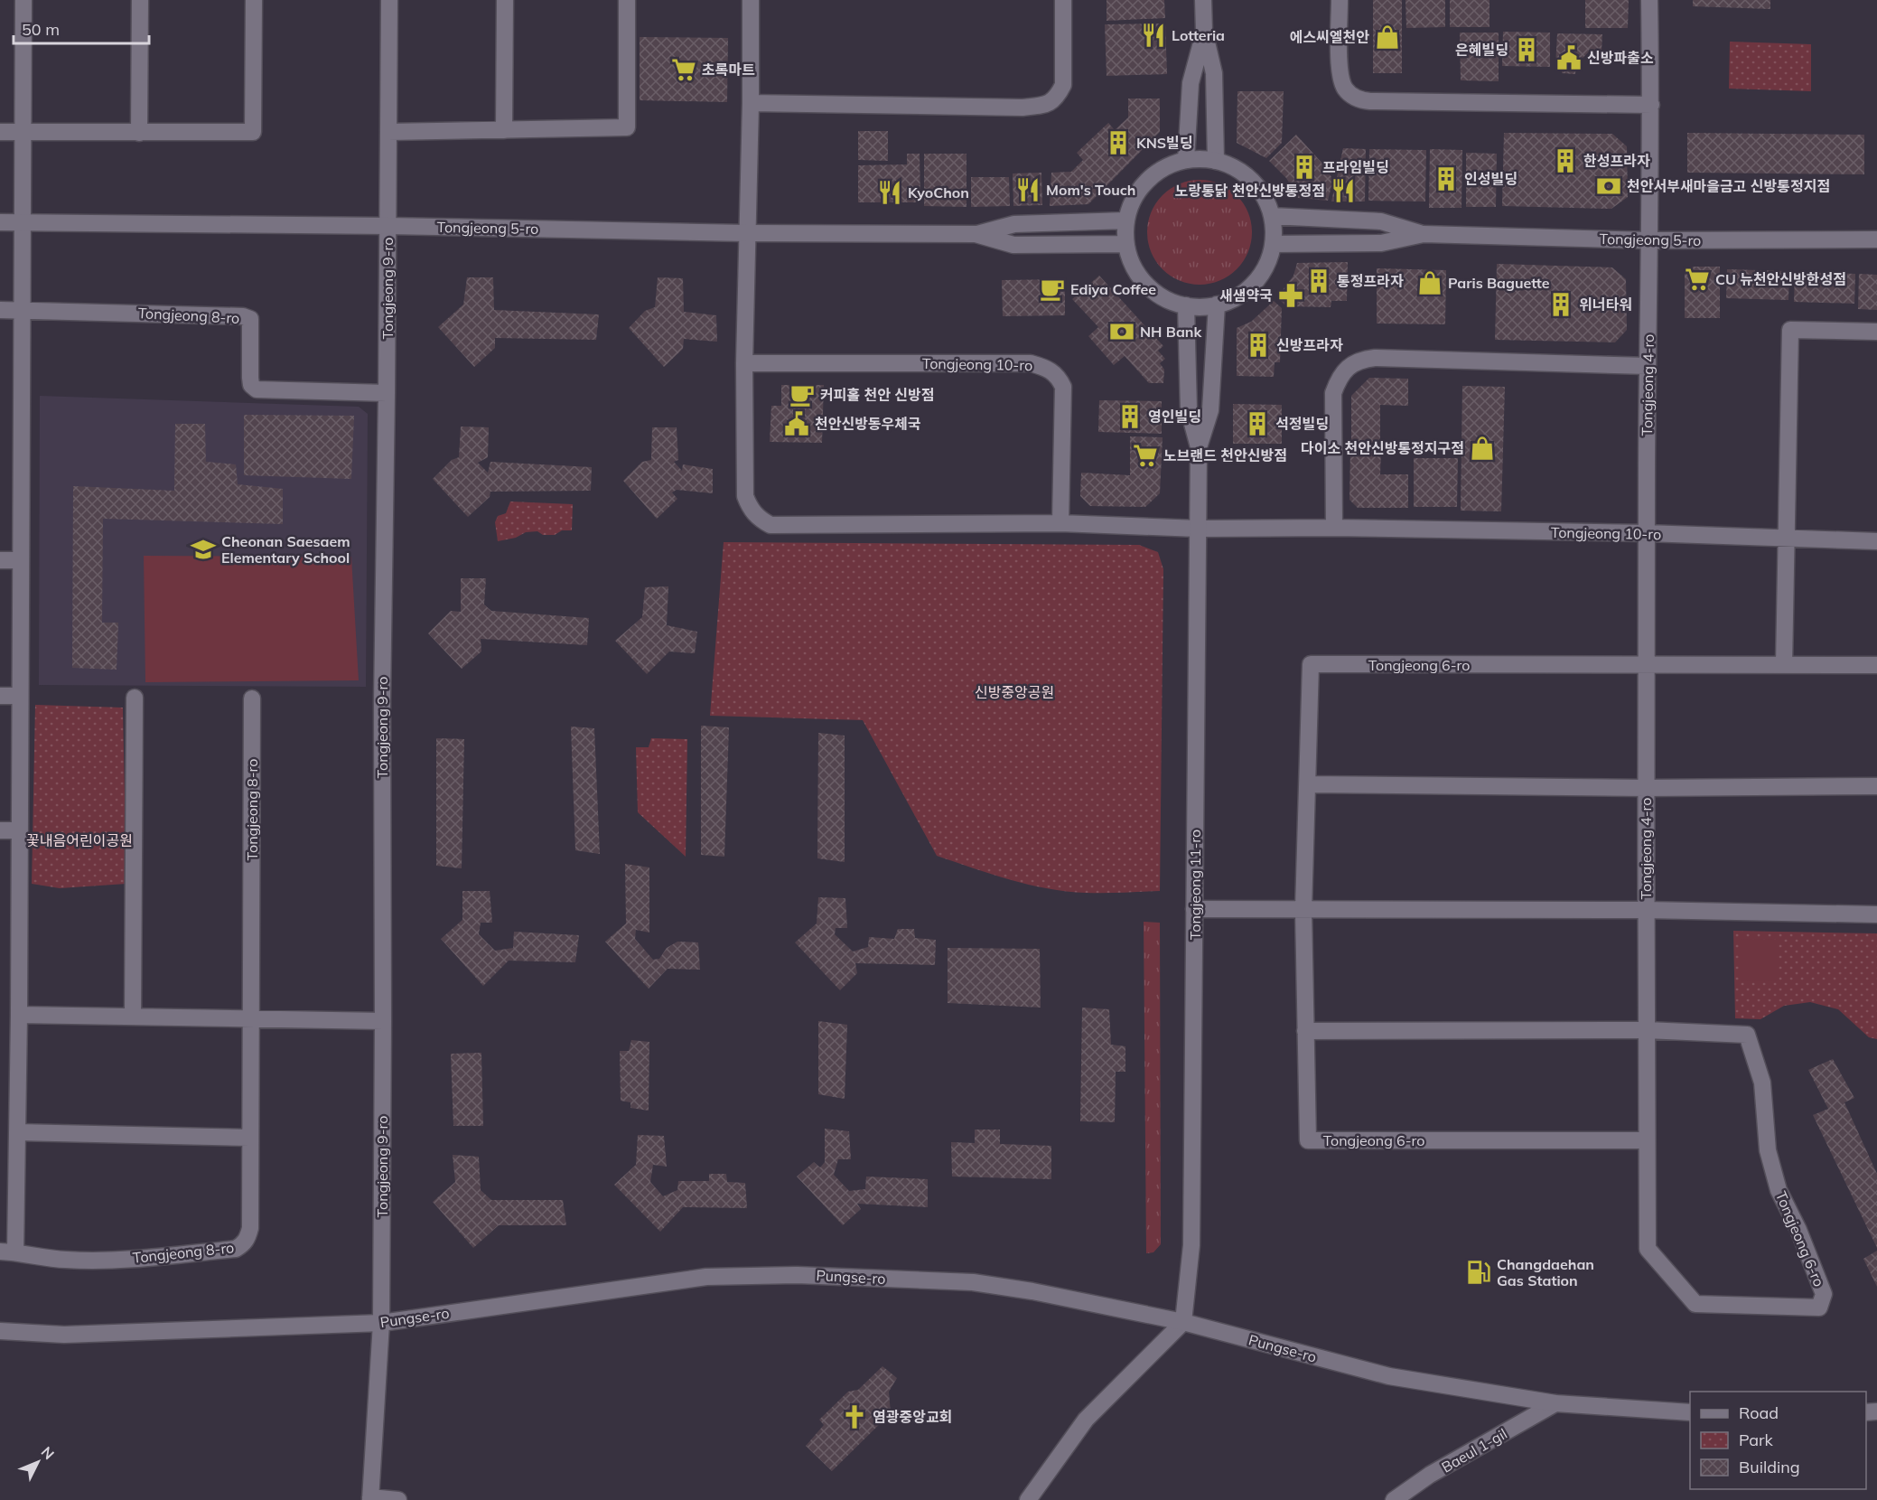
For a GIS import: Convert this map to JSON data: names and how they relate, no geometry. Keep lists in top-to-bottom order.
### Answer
{
  "streets": {
    "street": [
      "Tongjeong 5-ro",
      "Tongjeong 9-ro",
      "Tongjeong 8-ro",
      "Tongjeong 10-ro",
      "Tongjeong 4-ro",
      "Tongjeong 6-ro",
      "Tongjeong 11-ro",
      "Pungse-ro",
      "Baeul 1-gil"
    ]
  },
  "crossings": [
    ["Tongjeong 5-ro", "Tongjeong 9-ro"],
    ["Tongjeong 5-ro", "Tongjeong 8-ro"],
    ["Tongjeong 5-ro", "Tongjeong 10-ro"],
    ["Tongjeong 5-ro", "Tongjeong 4-ro"],
    ["Tongjeong 9-ro", "Tongjeong 8-ro"],
    ["Tongjeong 9-ro", "Pungse-ro"],
    ["Tongjeong 10-ro", "Tongjeong 4-ro"],
    ["Tongjeong 10-ro", "Tongjeong 11-ro"],
    ["Tongjeong 4-ro", "Tongjeong 6-ro"],
    ["Tongjeong 11-ro", "Pungse-ro"],
    ["Pungse-ro", "Baeul 1-gil"]
  ],
  "parks": ["신방중앙공원", "꽃내음어린이공원"],
  "places": {
    "restaurant": [
      "Lotteria",
      "Mom's Touch",
      "노랑통닭 천안신방통정점",
      "KyoChon"
    ],
    "shop": ["에스씨엘천안", "Paris Baguette", "다이소 천안신방통정지구점"],
    "building": [
      "은혜빌딩",
      "KNS빌딩",
      "한성프라자",
      "프라임빌딩",
      "인성빌딩",
      "통정프라자",
      "위너타워",
      "신방프라자",
      "영인빌딩",
      "석정빌딩"
    ],
    "public building": ["신방파출소", "천안신방동우체국"],
    "supermarket": ["초록마트", "CU 뉴천안신방한성점", "노브랜드 천안신방점"],
    "bank": ["천안서부새마을금고 신방통정지점", "NH Bank"],
    "cafe": ["Ediya Coffee", "커피홀 천안 신방점"],
    "pharmacy": ["새샘약국"],
    "school or university": ["Cheonan Saesaem Elementary School"],
    "fuel station": ["Changdaehan Gas Station"],
    "church": ["염광중앙교회"]
  },
  "legend": ["Road", "Park", "Building"],
  "scale_bar": "50 m",
  "north": "top right"
}
